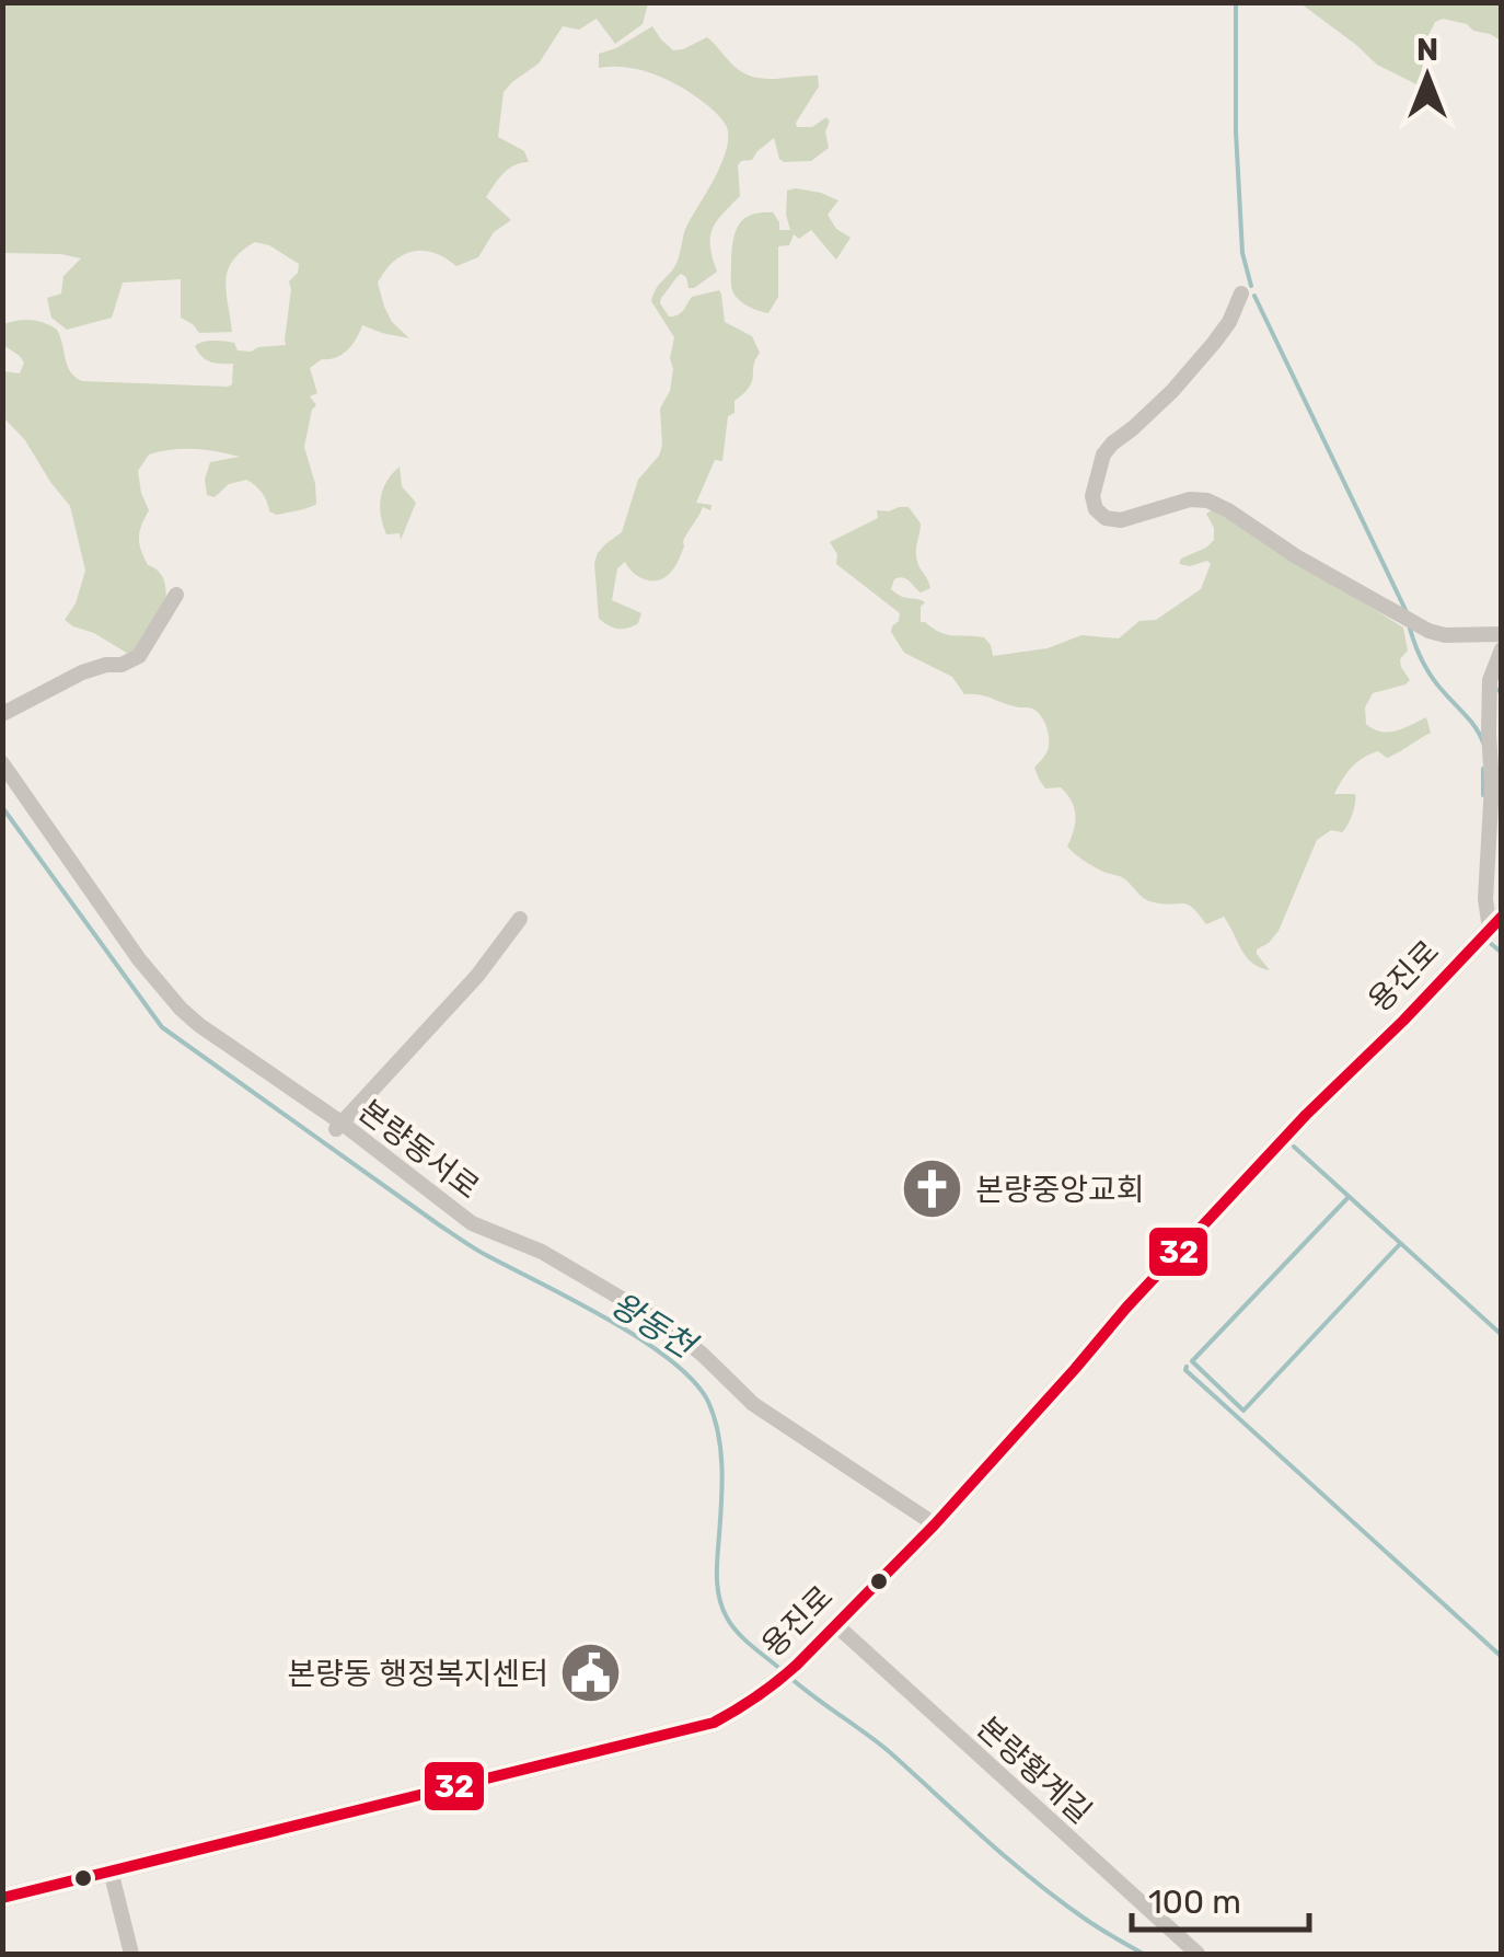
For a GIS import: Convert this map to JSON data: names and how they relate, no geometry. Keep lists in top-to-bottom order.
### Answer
{
  "streets": {
    "main road": ["용진로"],
    "street": ["본량동서로", "본량황계길"]
  },
  "crossings": [
    ["용진로", "본량동서로"],
    ["용진로", "본량황계길"]
  ],
  "water": ["왕동천"],
  "places": {
    "church": ["본량중앙교회"],
    "public building": ["본량동 행정복지센터"]
  },
  "lines": ["transit line 32"],
  "scale_bar": "100 m",
  "north": "top"
}
